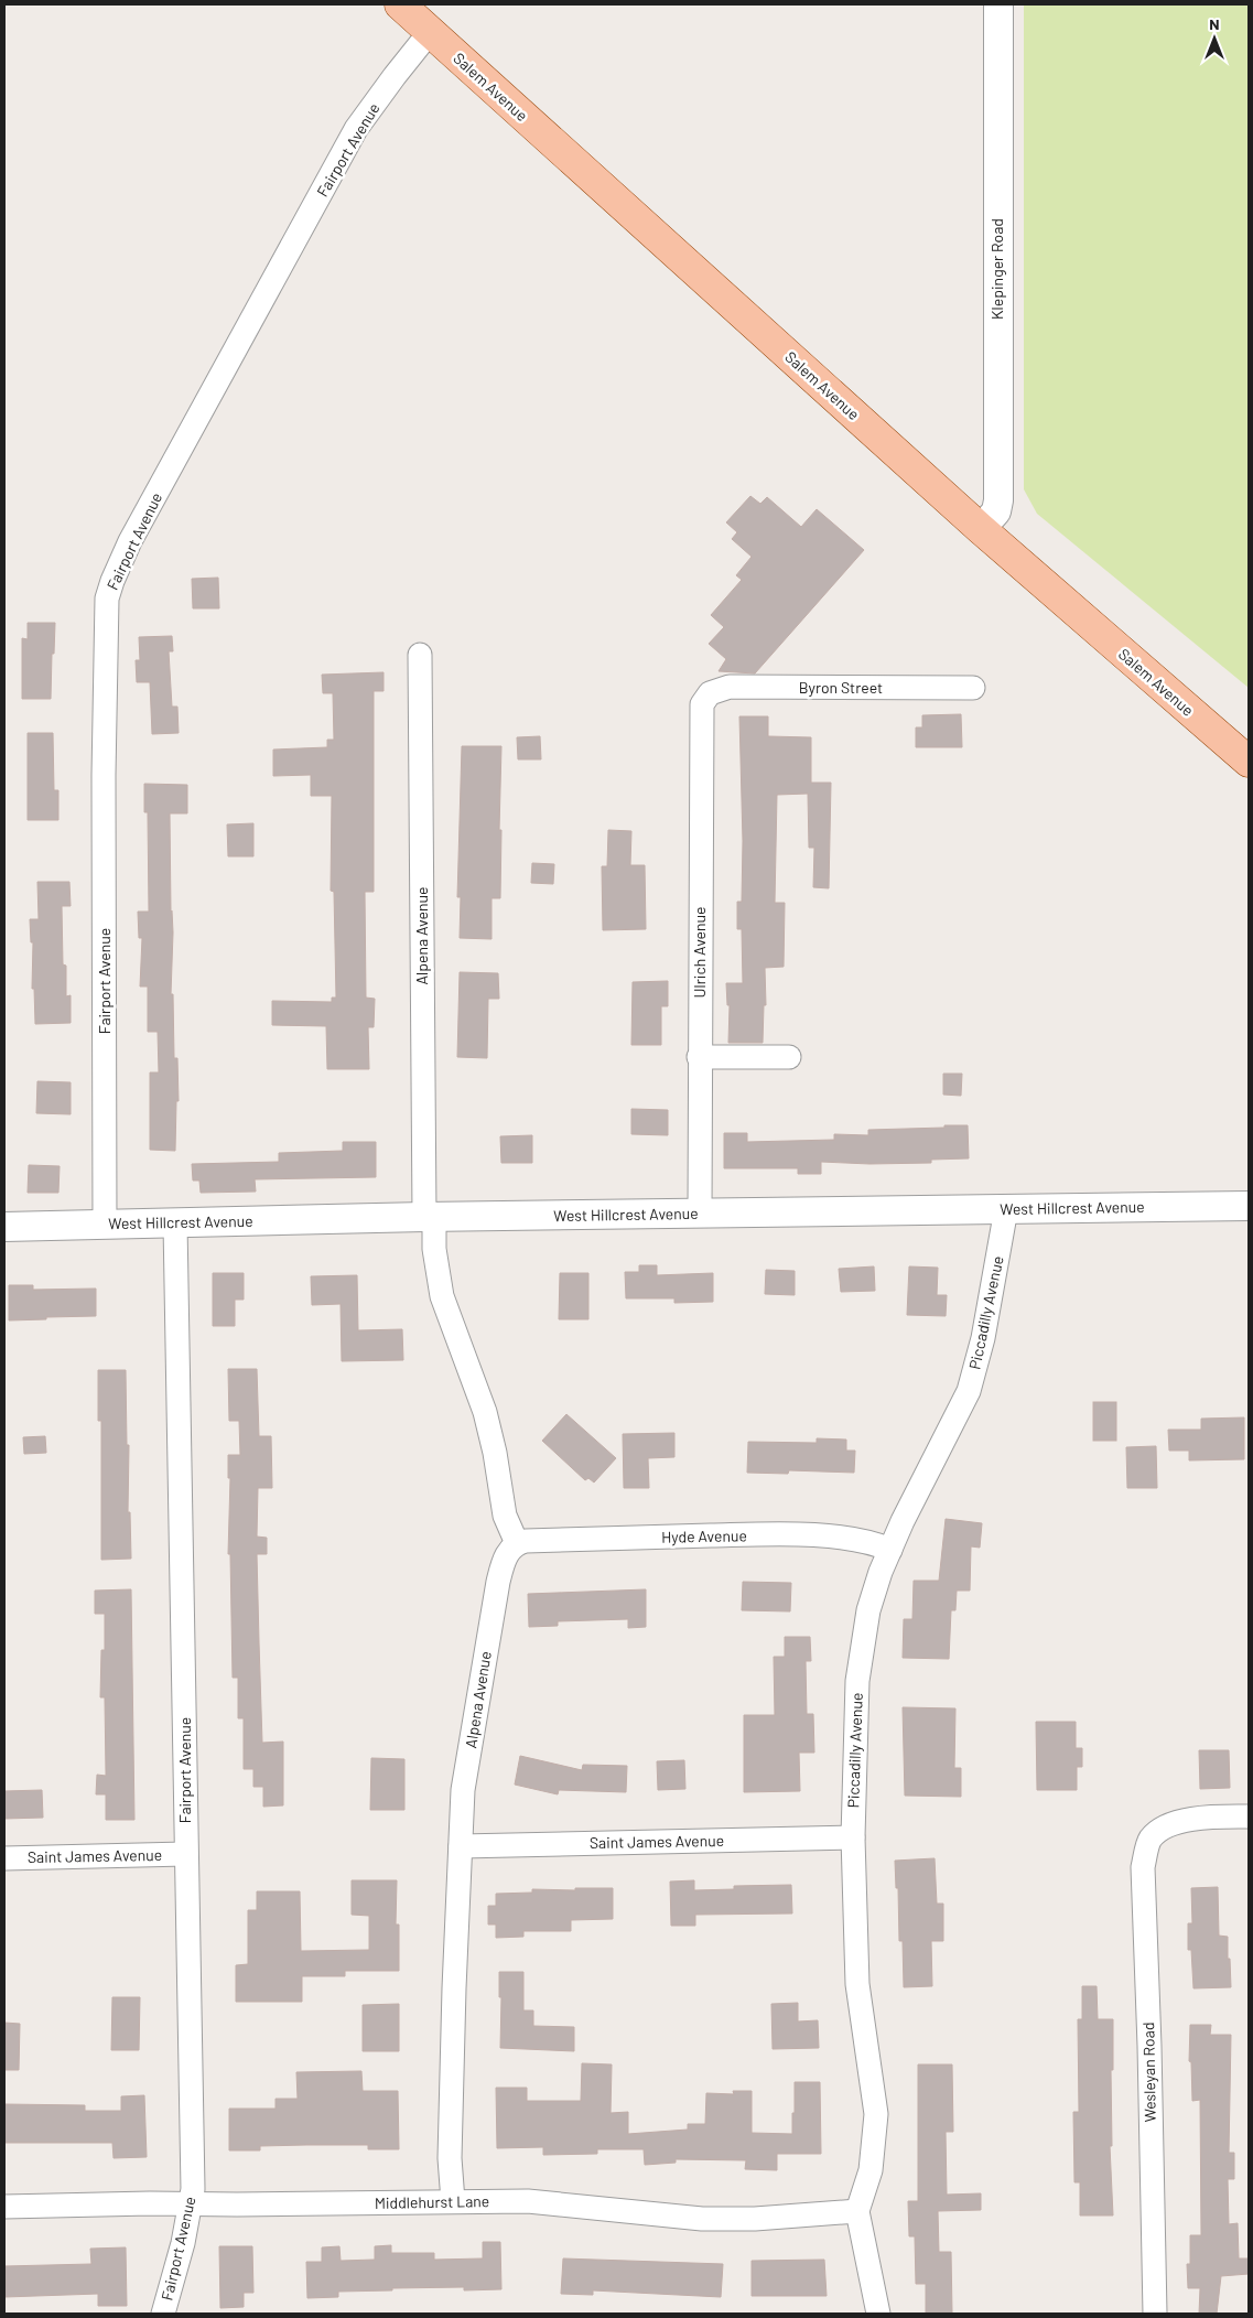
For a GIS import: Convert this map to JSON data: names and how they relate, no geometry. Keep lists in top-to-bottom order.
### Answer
{
  "streets": {
    "main road": ["Salem Avenue"],
    "street": [
      "Fairport Avenue",
      "Klepinger Road",
      "Byron Street",
      "Alpena Avenue",
      "Ulrich Avenue",
      "West Hillcrest Avenue",
      "Piccadilly Avenue",
      "Hyde Avenue",
      "Saint James Avenue",
      "Wesleyan Road",
      "Middlehurst Lane"
    ]
  },
  "crossings": [
    ["Salem Avenue", "Fairport Avenue"],
    ["Salem Avenue", "Klepinger Road"],
    ["Fairport Avenue", "West Hillcrest Avenue"],
    ["Fairport Avenue", "Saint James Avenue"],
    ["Fairport Avenue", "Middlehurst Lane"],
    ["Byron Street", "Ulrich Avenue"],
    ["Alpena Avenue", "West Hillcrest Avenue"],
    ["Alpena Avenue", "Hyde Avenue"],
    ["Alpena Avenue", "Saint James Avenue"],
    ["Alpena Avenue", "Middlehurst Lane"],
    ["Ulrich Avenue", "West Hillcrest Avenue"],
    ["West Hillcrest Avenue", "Piccadilly Avenue"],
    ["Piccadilly Avenue", "Hyde Avenue"],
    ["Piccadilly Avenue", "Saint James Avenue"],
    ["Piccadilly Avenue", "Middlehurst Lane"]
  ],
  "north": "top"
}
